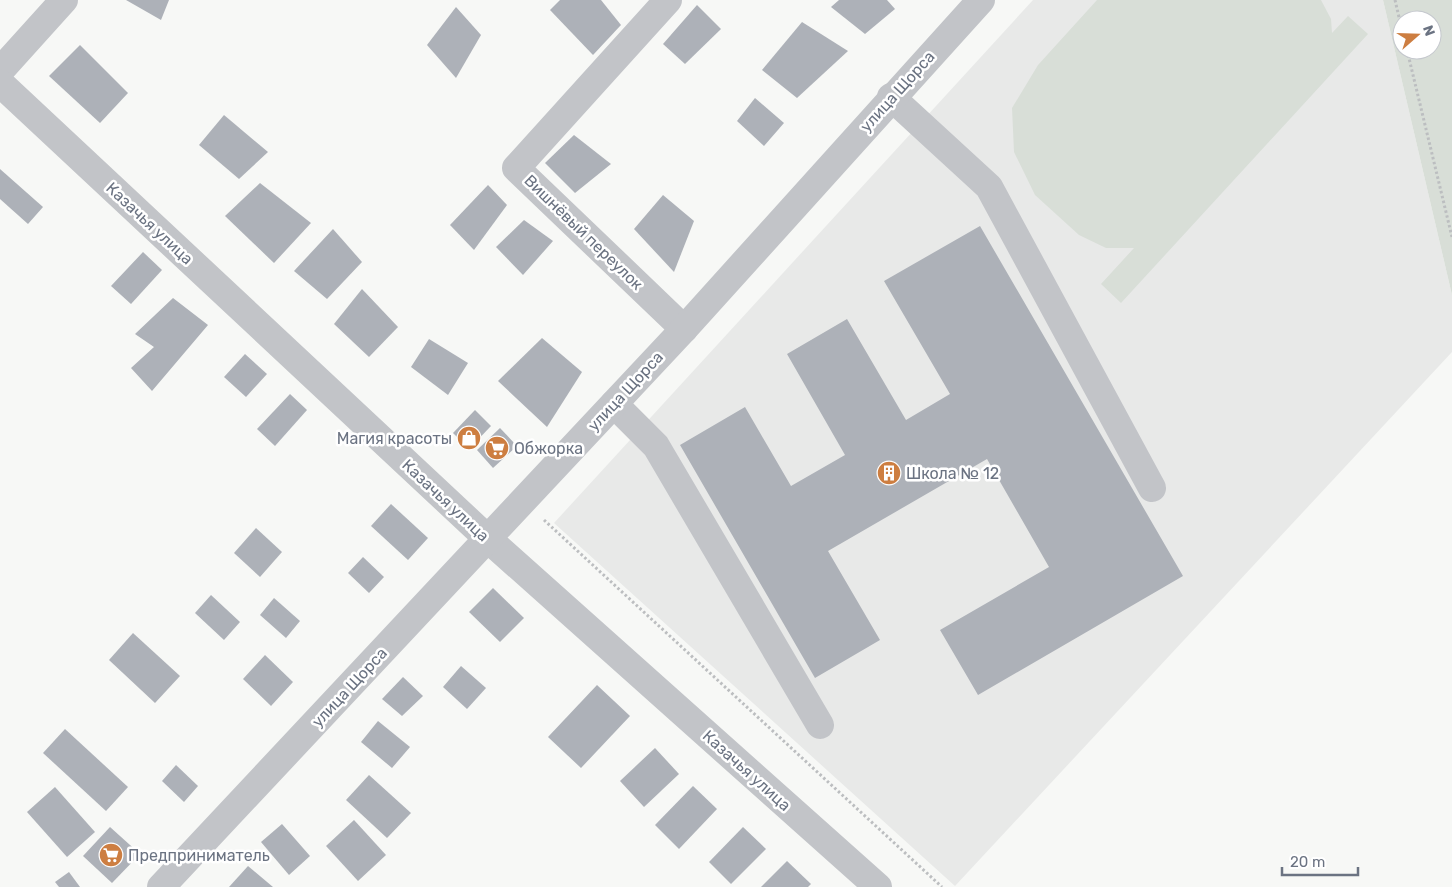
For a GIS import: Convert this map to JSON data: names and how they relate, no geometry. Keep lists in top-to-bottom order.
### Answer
{
  "streets": {
    "street": ["улица Щорса", "Казачья улица", "Вишнёвый переулок"]
  },
  "crossings": [
    ["улица Щорса", "Казачья улица"],
    ["улица Щорса", "Вишнёвый переулок"]
  ],
  "places": {
    "shop": ["Магия красоты"],
    "supermarket": ["Обжорка", "Предприниматель"],
    "building": ["Школа № 12"]
  },
  "scale_bar": "20 m",
  "north": "right"
}
